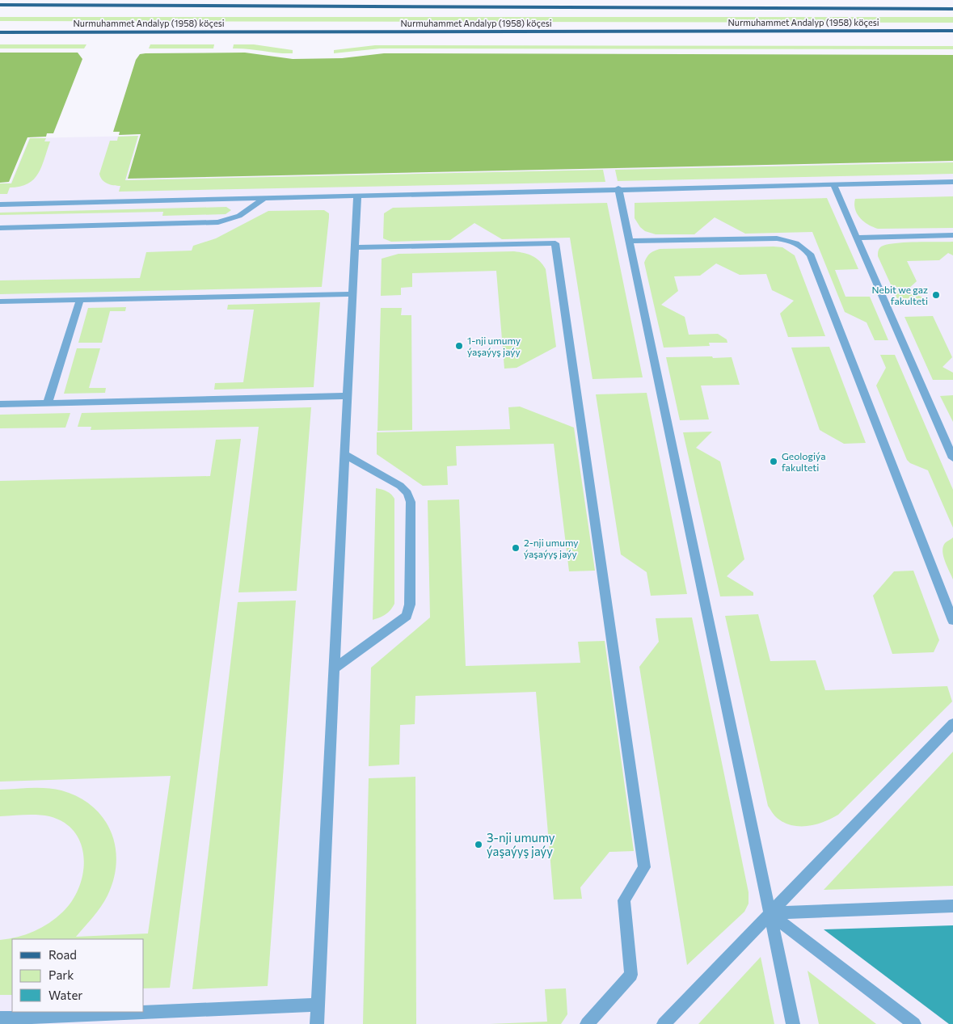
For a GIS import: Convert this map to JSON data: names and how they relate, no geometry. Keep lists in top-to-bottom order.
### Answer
{
  "streets": {
    "main road": ["Nurmuhammet Andalyp (1958) köçesi"]
  },
  "places": [
    "Nebit we gaz fakulteti",
    "1-nji umumy ýaşaýyş jaýy",
    "Geologiýa fakulteti",
    "2-nji umumy ýaşaýyş jaýy",
    "3-nji umumy ýaşaýyş jaýy"
  ],
  "legend": ["Road", "Park", "Water"]
}
